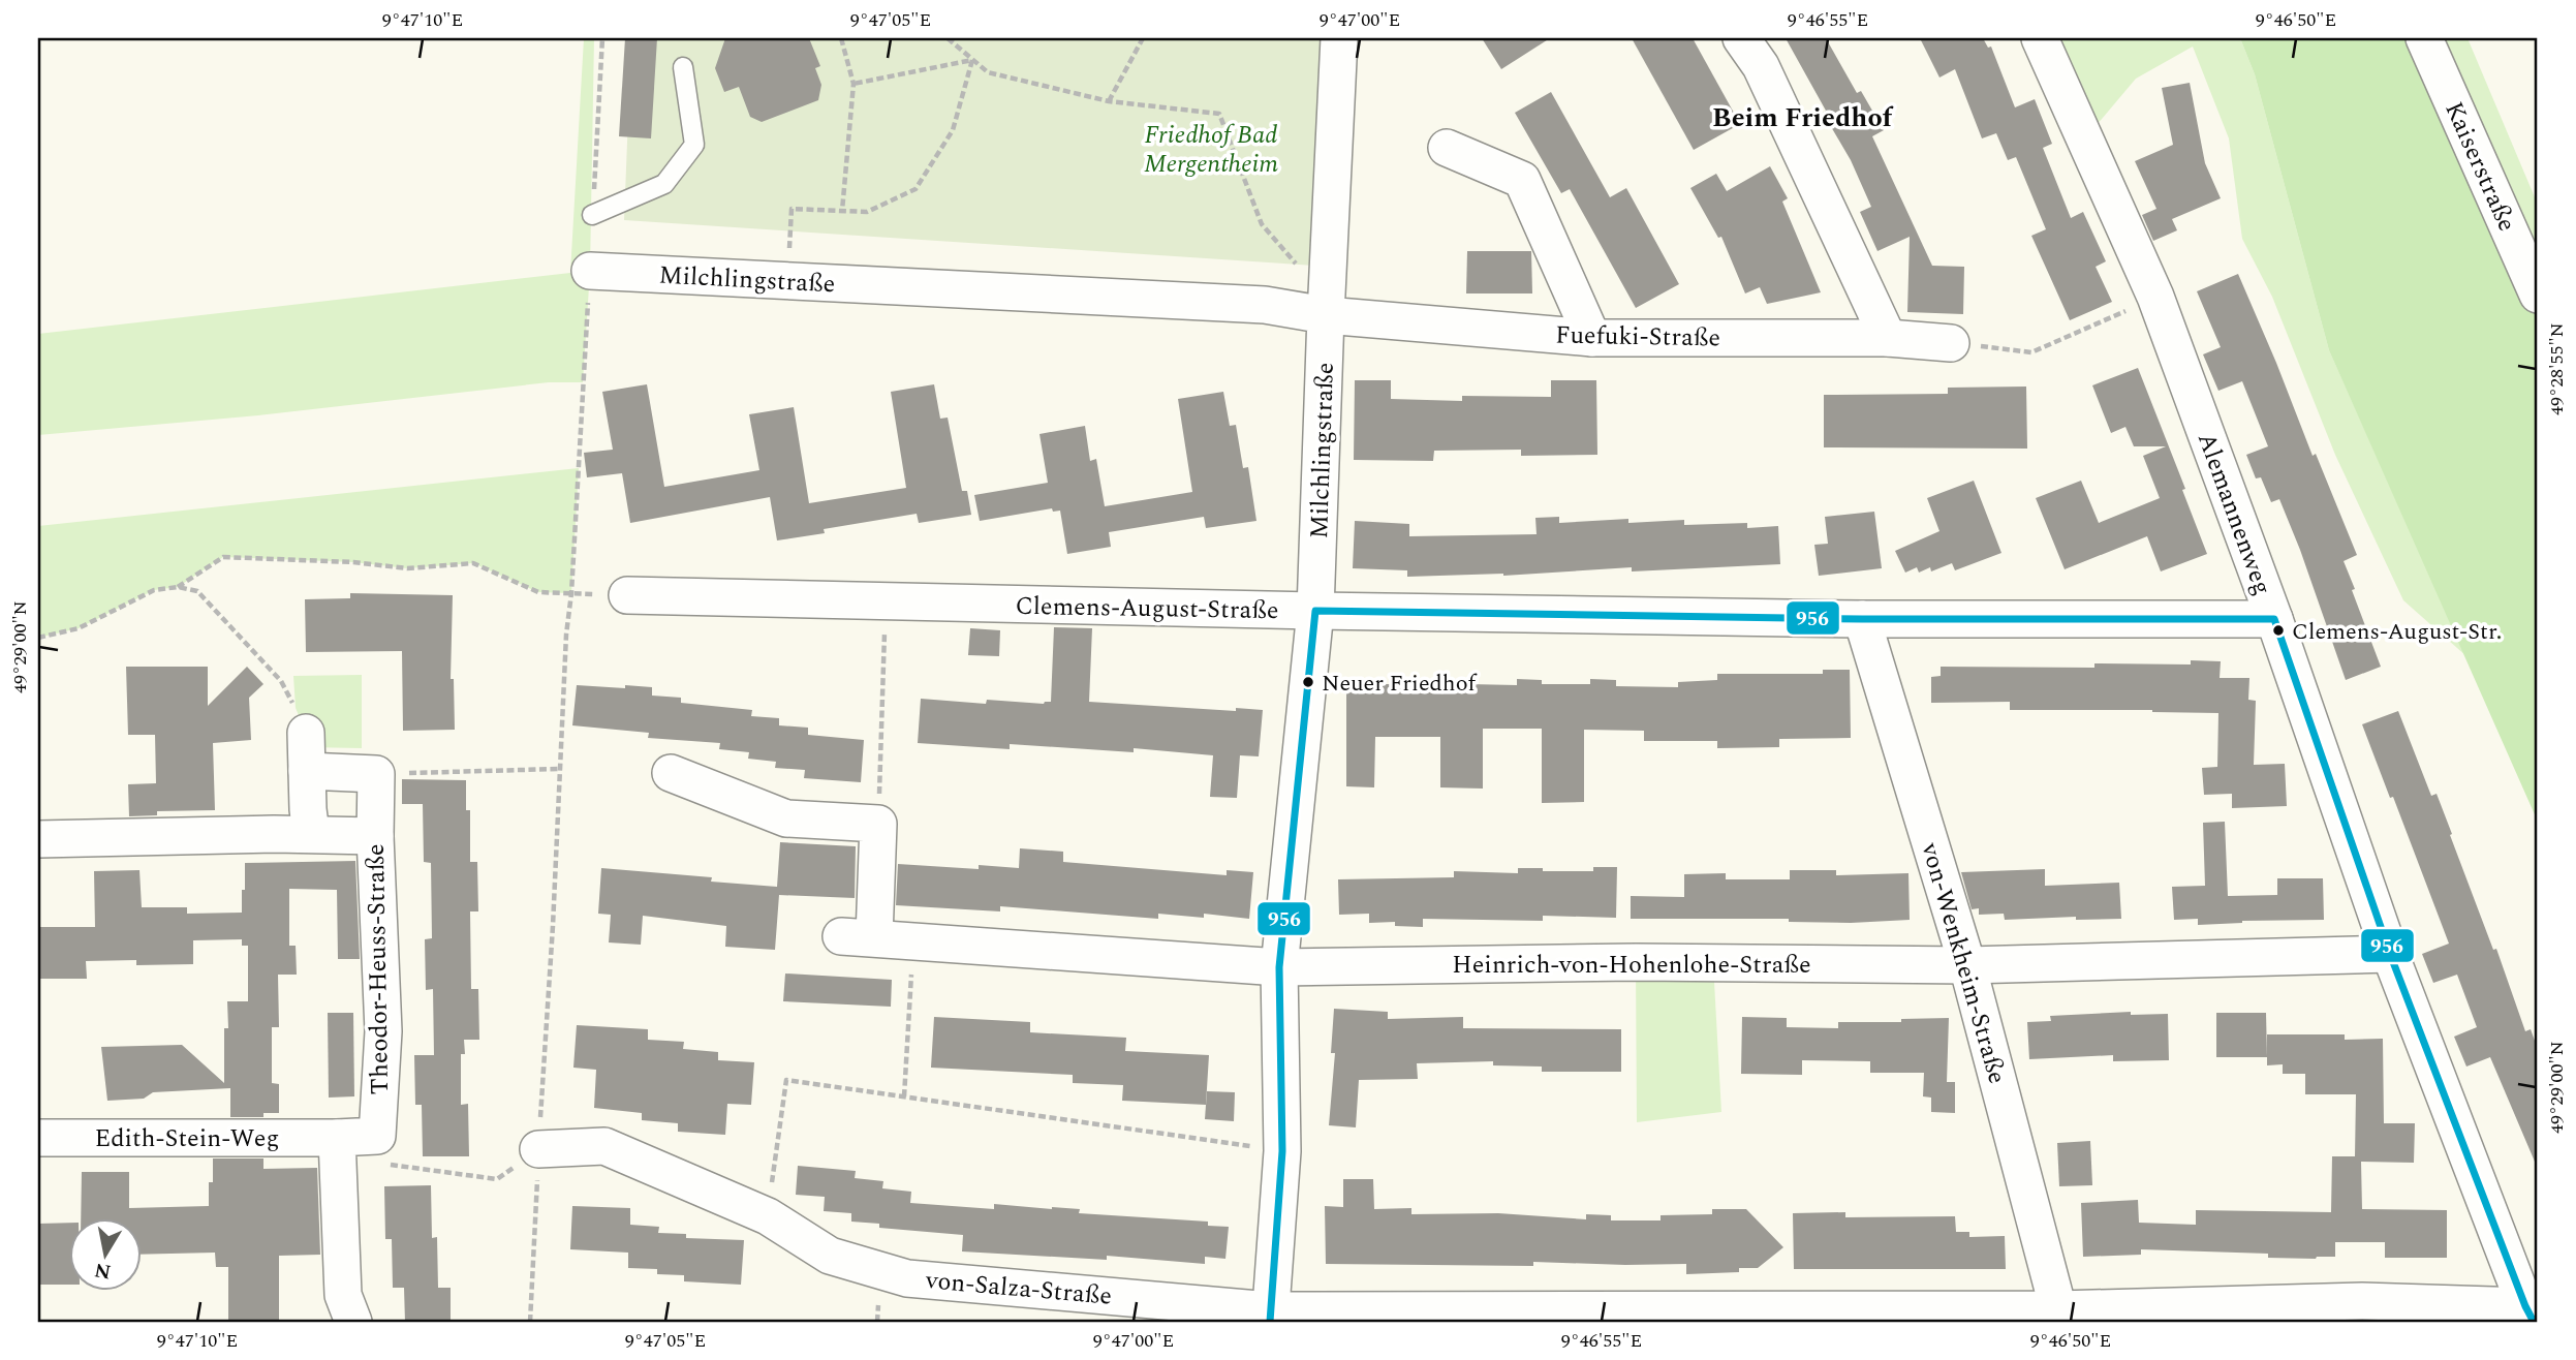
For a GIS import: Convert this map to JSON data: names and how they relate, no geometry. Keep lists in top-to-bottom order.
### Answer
{
  "streets": {
    "street": [
      "Kaiserstraße",
      "Milchlingstraße",
      "Fuefuki-Straße",
      "Alemannenweg",
      "Clemens-August-Straße",
      "von-Wenkheim-Straße",
      "Heinrich-von-Hohenlohe-Straße",
      "Theodor-Heuss-Straße",
      "Edith-Stein-Weg",
      "von-Salza-Straße"
    ]
  },
  "crossings": [
    ["Milchlingstraße", "Fuefuki-Straße"],
    ["Milchlingstraße", "Clemens-August-Straße"],
    ["Milchlingstraße", "Heinrich-von-Hohenlohe-Straße"],
    ["Milchlingstraße", "von-Salza-Straße"],
    ["Alemannenweg", "Clemens-August-Straße"],
    ["Alemannenweg", "Heinrich-von-Hohenlohe-Straße"],
    ["Alemannenweg", "von-Salza-Straße"],
    ["Clemens-August-Straße", "von-Wenkheim-Straße"],
    ["von-Wenkheim-Straße", "Heinrich-von-Hohenlohe-Straße"],
    ["von-Wenkheim-Straße", "von-Salza-Straße"]
  ],
  "districts": ["Beim Friedhof"],
  "parks": ["Friedhof Bad Mergentheim"],
  "places": ["Clemens-August-Str.", "Neuer Friedhof"],
  "lines": ["transit line 956"],
  "north": "bottom",
  "coordinates": [
    "9°47'10\"E",
    "9°47'05\"E",
    "9°47'00\"E",
    "9°46'55\"E",
    "9°46'50\"E",
    "49°28'55\"N",
    "49°29'00\"N"
  ]
}
